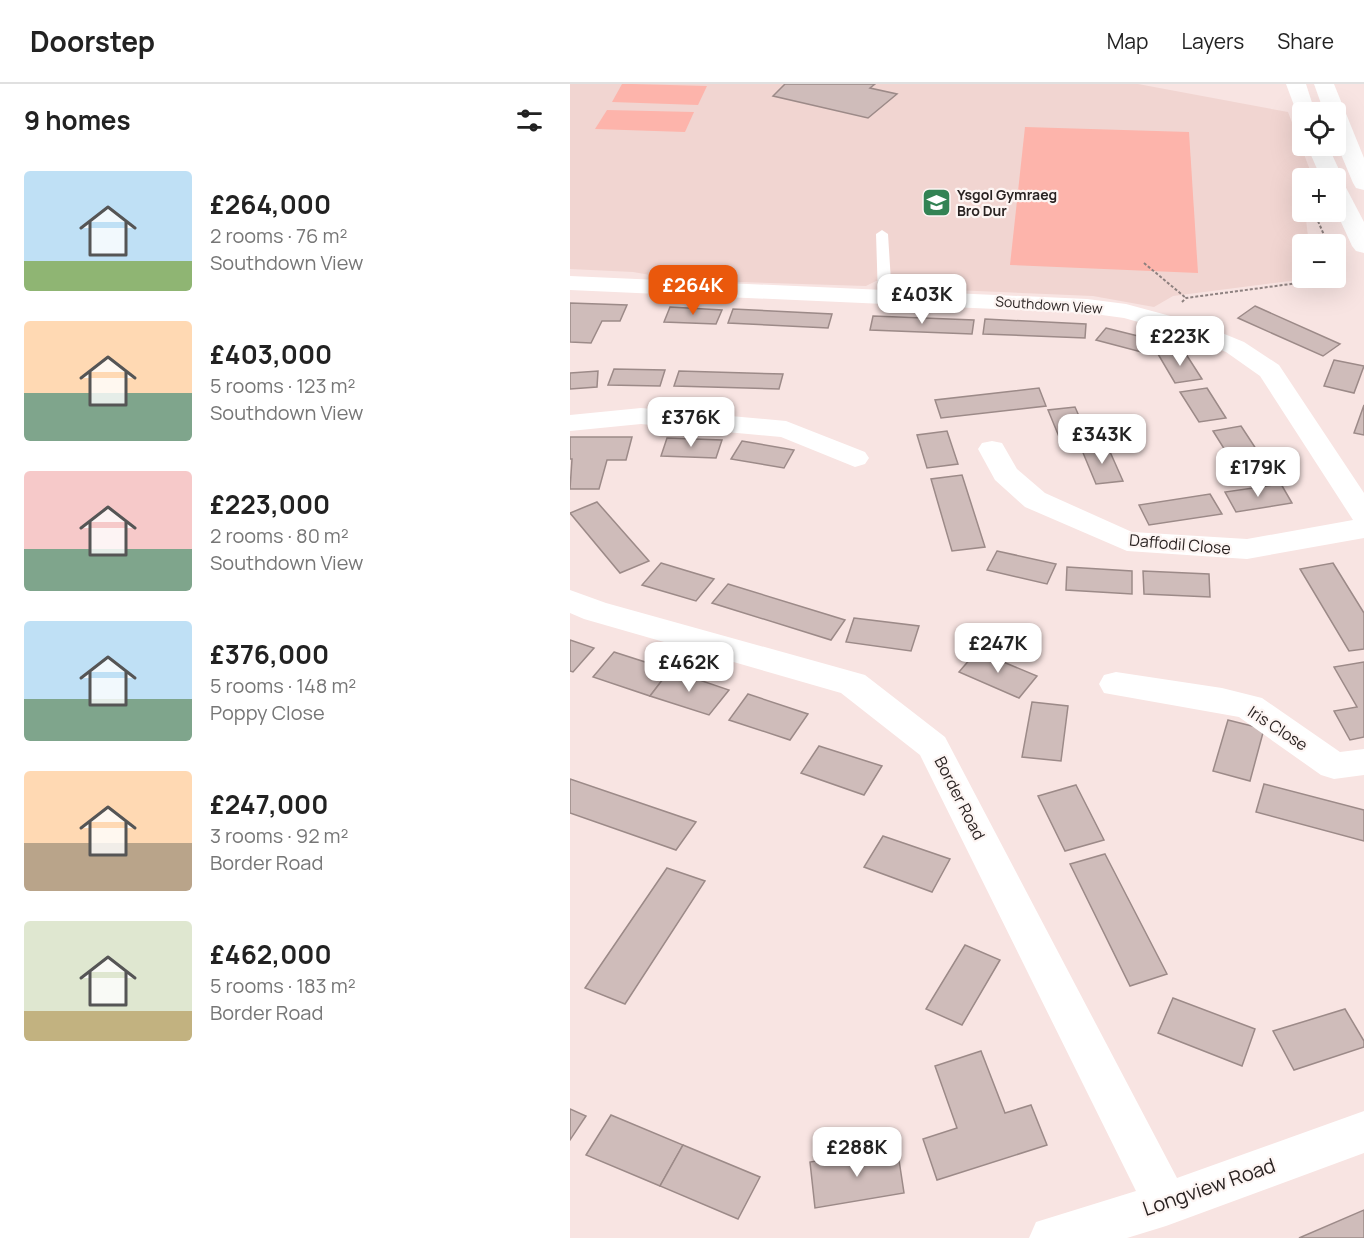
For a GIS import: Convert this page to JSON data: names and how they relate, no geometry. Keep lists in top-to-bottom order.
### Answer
{
  "streets": {
    "street": [
      "Southdown View",
      "Daffodil Close",
      "Iris Close",
      "Border Road",
      "Longview Road"
    ]
  },
  "crossings": [
    ["Border Road", "Longview Road"]
  ],
  "places": {
    "school or university": ["Ysgol Gymraeg Bro Dur"]
  },
  "page": {
    "header": "Doorstep",
    "nav": ["Map", "Layers", "Share"],
    "heading": "9 homes",
    "map_buttons": ["+", "−"],
    "list": [
      {
        "name": "£264,000",
        "note": "2 rooms · 76 m² · Southdown View"
      },
      {
        "name": "£403,000",
        "note": "5 rooms · 123 m² · Southdown View"
      },
      {
        "name": "£223,000",
        "note": "2 rooms · 80 m² · Southdown View"
      },
      {
        "name": "£376,000",
        "note": "5 rooms · 148 m² · Poppy Close"
      },
      {
        "name": "£247,000",
        "note": "3 rooms · 92 m² · Border Road"
      },
      {
        "name": "£462,000",
        "note": "5 rooms · 183 m² · Border Road"
      }
    ],
    "price": [
      "£264K",
      "£403K",
      "£223K",
      "£376K",
      "£343K",
      "£179K",
      "£247K",
      "£462K",
      "£288K"
    ]
  }
}
